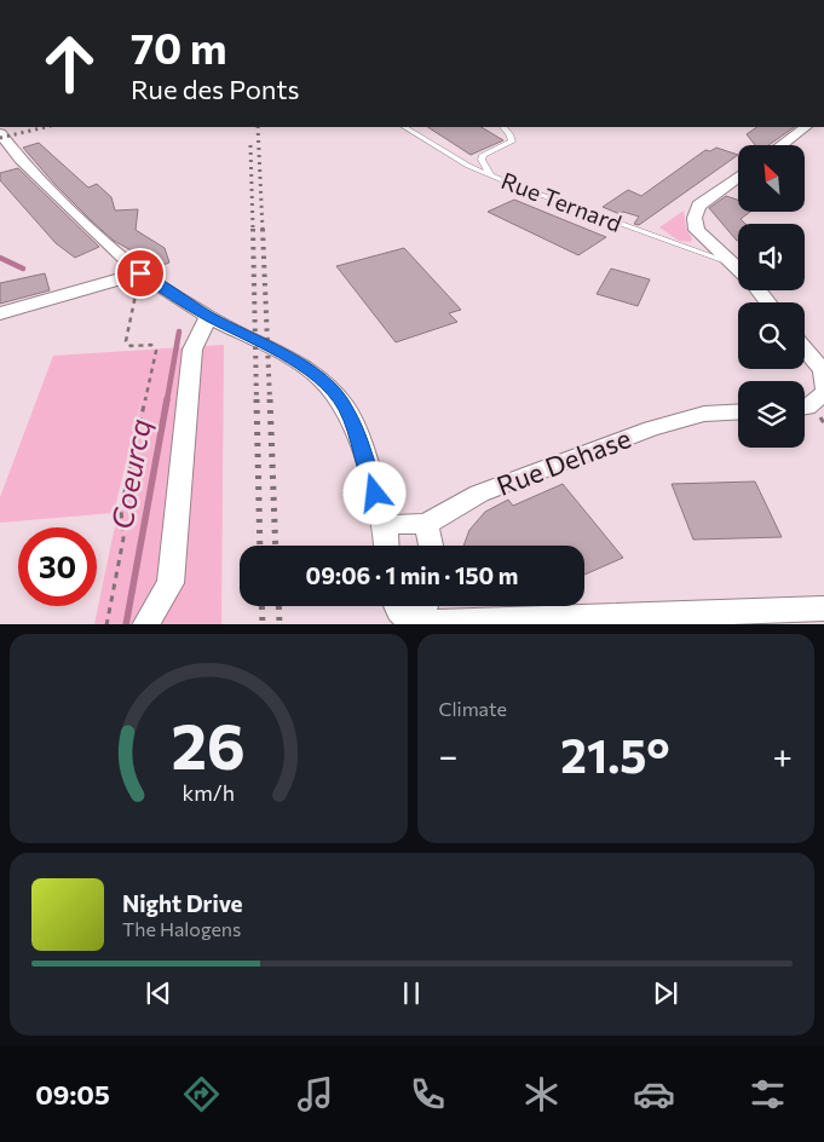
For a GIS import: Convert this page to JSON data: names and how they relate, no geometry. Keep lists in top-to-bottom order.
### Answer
{
  "streets": {
    "street": ["Rue Dehase"],
    "lane": ["Rue Ternard"]
  },
  "water": ["Coeurcq"],
  "north": "top left",
  "page": {
    "turn": ["70 m", "Rue des Ponts"],
    "limit": "30",
    "trip": "09:06 · 1 min · 150 m",
    "tile": "Climate",
    "heat": ["−", "21.5°", "+"],
    "song": ["Night Drive", "The Halogens"],
    "tabs": "09:05",
    "gauge": ["26", "km/h"]
  }
}
